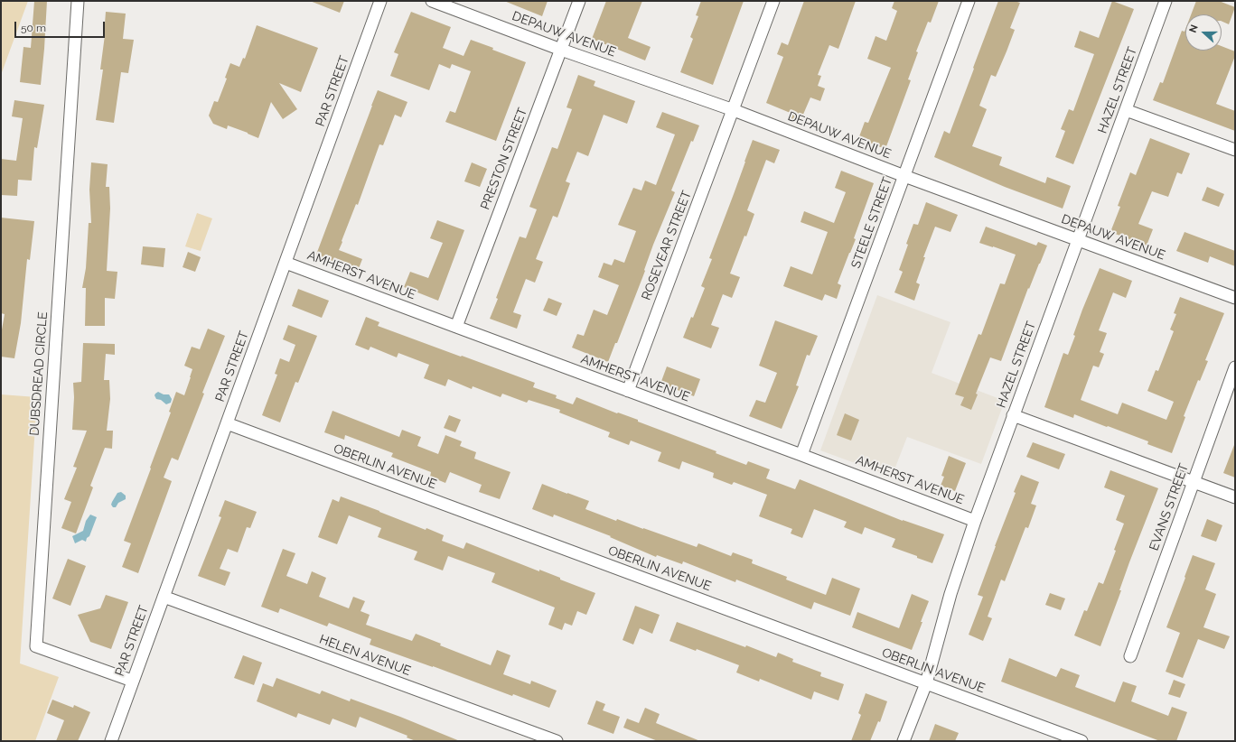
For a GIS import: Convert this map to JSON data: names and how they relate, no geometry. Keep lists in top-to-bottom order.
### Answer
{
  "streets": {
    "street": [
      "DEPAUW AVENUE",
      "HAZEL STREET",
      "PAR STREET",
      "PRESTON STREET",
      "STEELE STREET",
      "ROSEVEAR STREET",
      "AMHERST AVENUE",
      "DUBSDREAD CIRCLE",
      "OBERLIN AVENUE",
      "EVANS STREET",
      "HELEN AVENUE"
    ]
  },
  "crossings": [
    ["DEPAUW AVENUE", "HAZEL STREET"],
    ["DEPAUW AVENUE", "PRESTON STREET"],
    ["DEPAUW AVENUE", "STEELE STREET"],
    ["DEPAUW AVENUE", "ROSEVEAR STREET"],
    ["HAZEL STREET", "AMHERST AVENUE"],
    ["HAZEL STREET", "OBERLIN AVENUE"],
    ["PAR STREET", "AMHERST AVENUE"],
    ["PAR STREET", "DUBSDREAD CIRCLE"],
    ["PAR STREET", "OBERLIN AVENUE"],
    ["PAR STREET", "HELEN AVENUE"],
    ["PRESTON STREET", "AMHERST AVENUE"],
    ["STEELE STREET", "AMHERST AVENUE"],
    ["ROSEVEAR STREET", "AMHERST AVENUE"]
  ],
  "scale_bar": "50 m",
  "north": "left"
}
